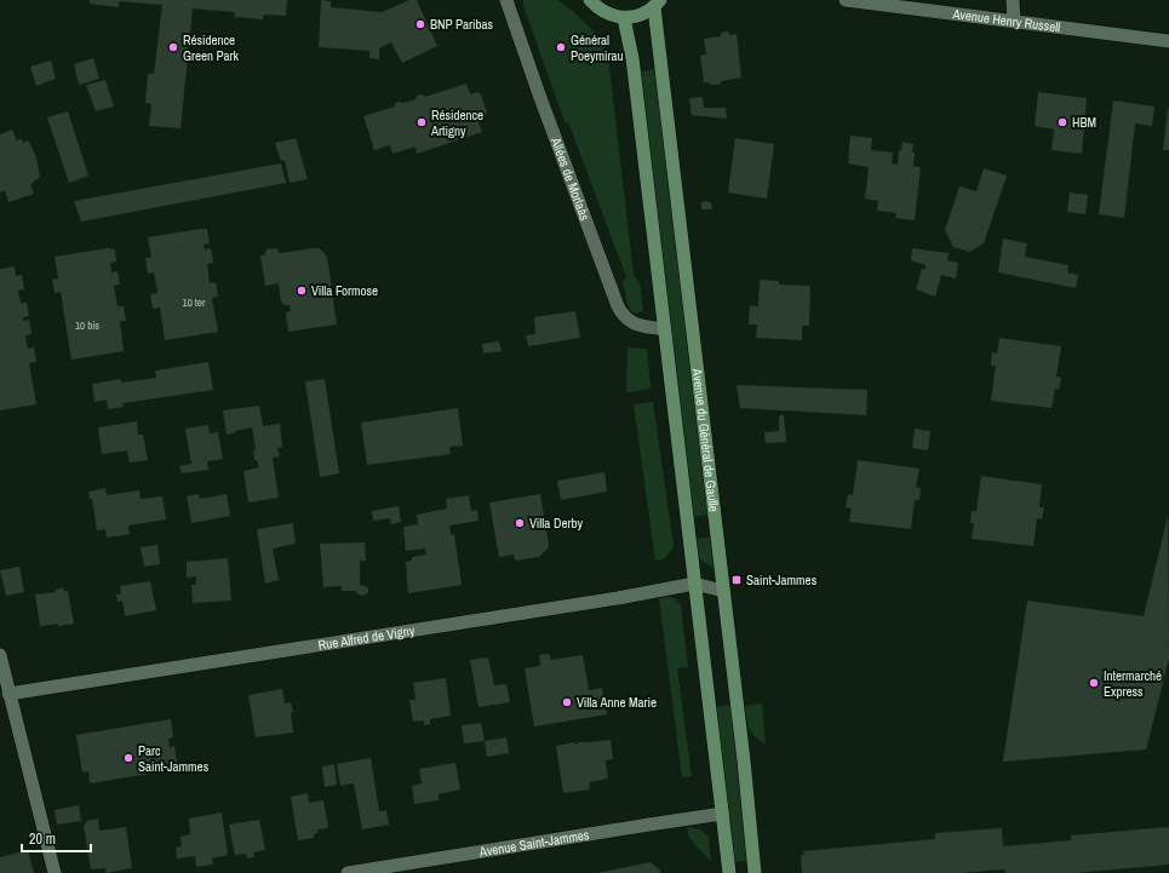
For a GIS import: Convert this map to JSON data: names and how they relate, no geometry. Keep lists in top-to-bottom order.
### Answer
{
  "streets": {
    "main road": ["Avenue du Général de Gaulle"],
    "street": [
      "Avenue Henry Russell",
      "Allées de Morlaàs",
      "Rue Alfred de Vigny",
      "Avenue Saint-Jammes"
    ]
  },
  "crossings": [
    ["Allées de Morlaàs", "Avenue du Général de Gaulle"],
    ["Avenue du Général de Gaulle", "Rue Alfred de Vigny"],
    ["Avenue du Général de Gaulle", "Avenue Saint-Jammes"]
  ],
  "places": {
    "other": [
      "BNP Paribas",
      "Résidence Green Park",
      "Général Poeymirau",
      "Résidence Artigny",
      "HBM",
      "Villa Formose",
      "Villa Derby",
      "Intermarché Express",
      "Villa Anne Marie",
      "Parc Saint-Jammes"
    ],
    "transit": ["Saint-Jammes"]
  },
  "house_numbers": ["10 ter", "10 bis"],
  "scale_bar": "20 m"
}
